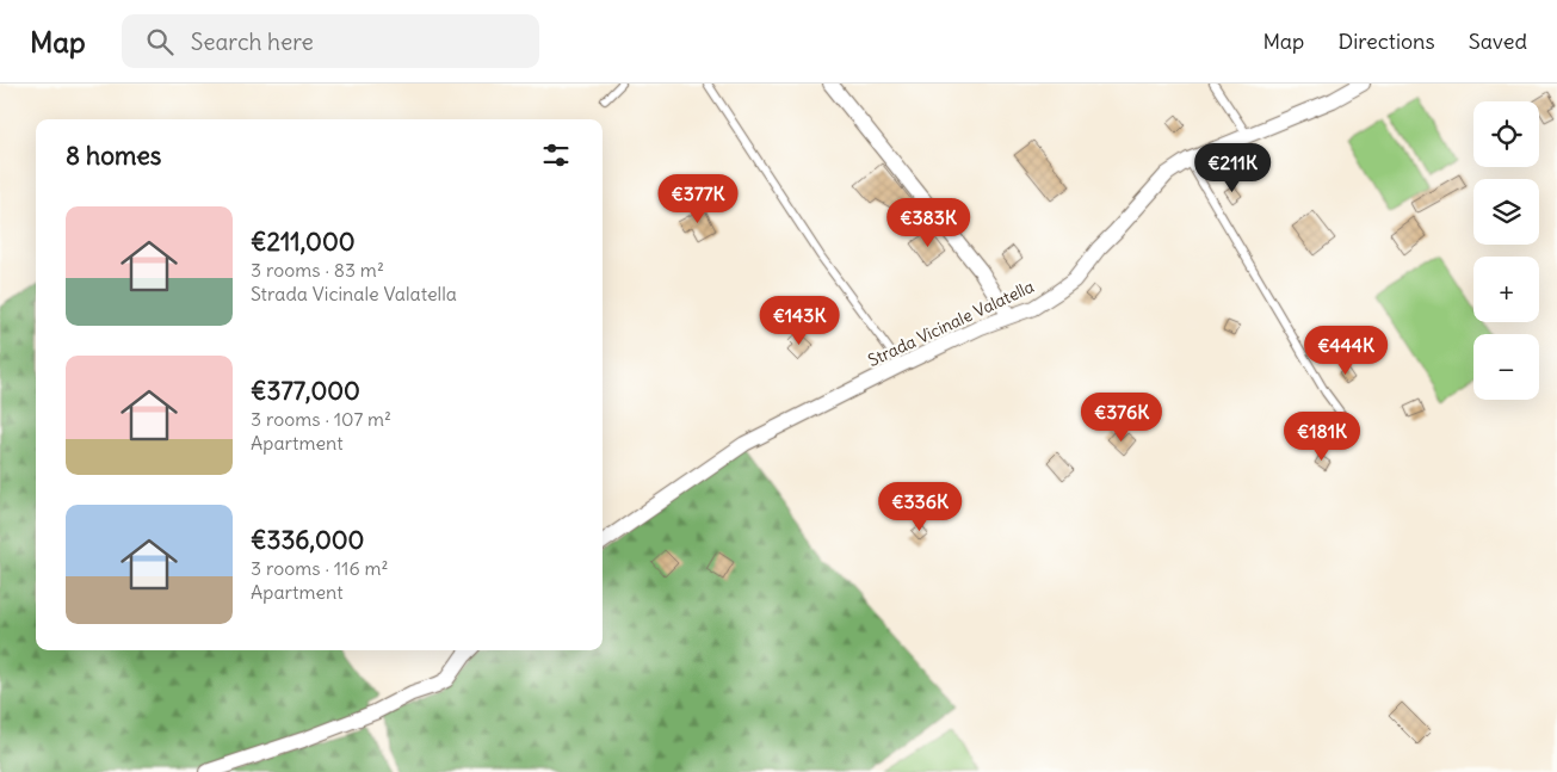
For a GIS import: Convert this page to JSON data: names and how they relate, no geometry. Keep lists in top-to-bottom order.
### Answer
{
  "streets": {
    "street": ["Strada Vicinale Valatella"]
  },
  "page": {
    "header": "Map",
    "search": "Search here",
    "nav": ["Map", "Directions", "Saved"],
    "map_buttons": ["+", "−"],
    "heading": "8 homes",
    "price": [
      "€211K",
      "€377K",
      "€383K",
      "€143K",
      "€444K",
      "€376K",
      "€181K",
      "€336K"
    ],
    "list": [
      {
        "name": "€211,000",
        "note": "3 rooms · 83 m² · Strada Vicinale Valatella"
      },
      {
        "name": "€377,000",
        "note": "3 rooms · 107 m² · Apartment"
      },
      {
        "name": "€336,000",
        "note": "3 rooms · 116 m² · Apartment"
      }
    ]
  }
}
